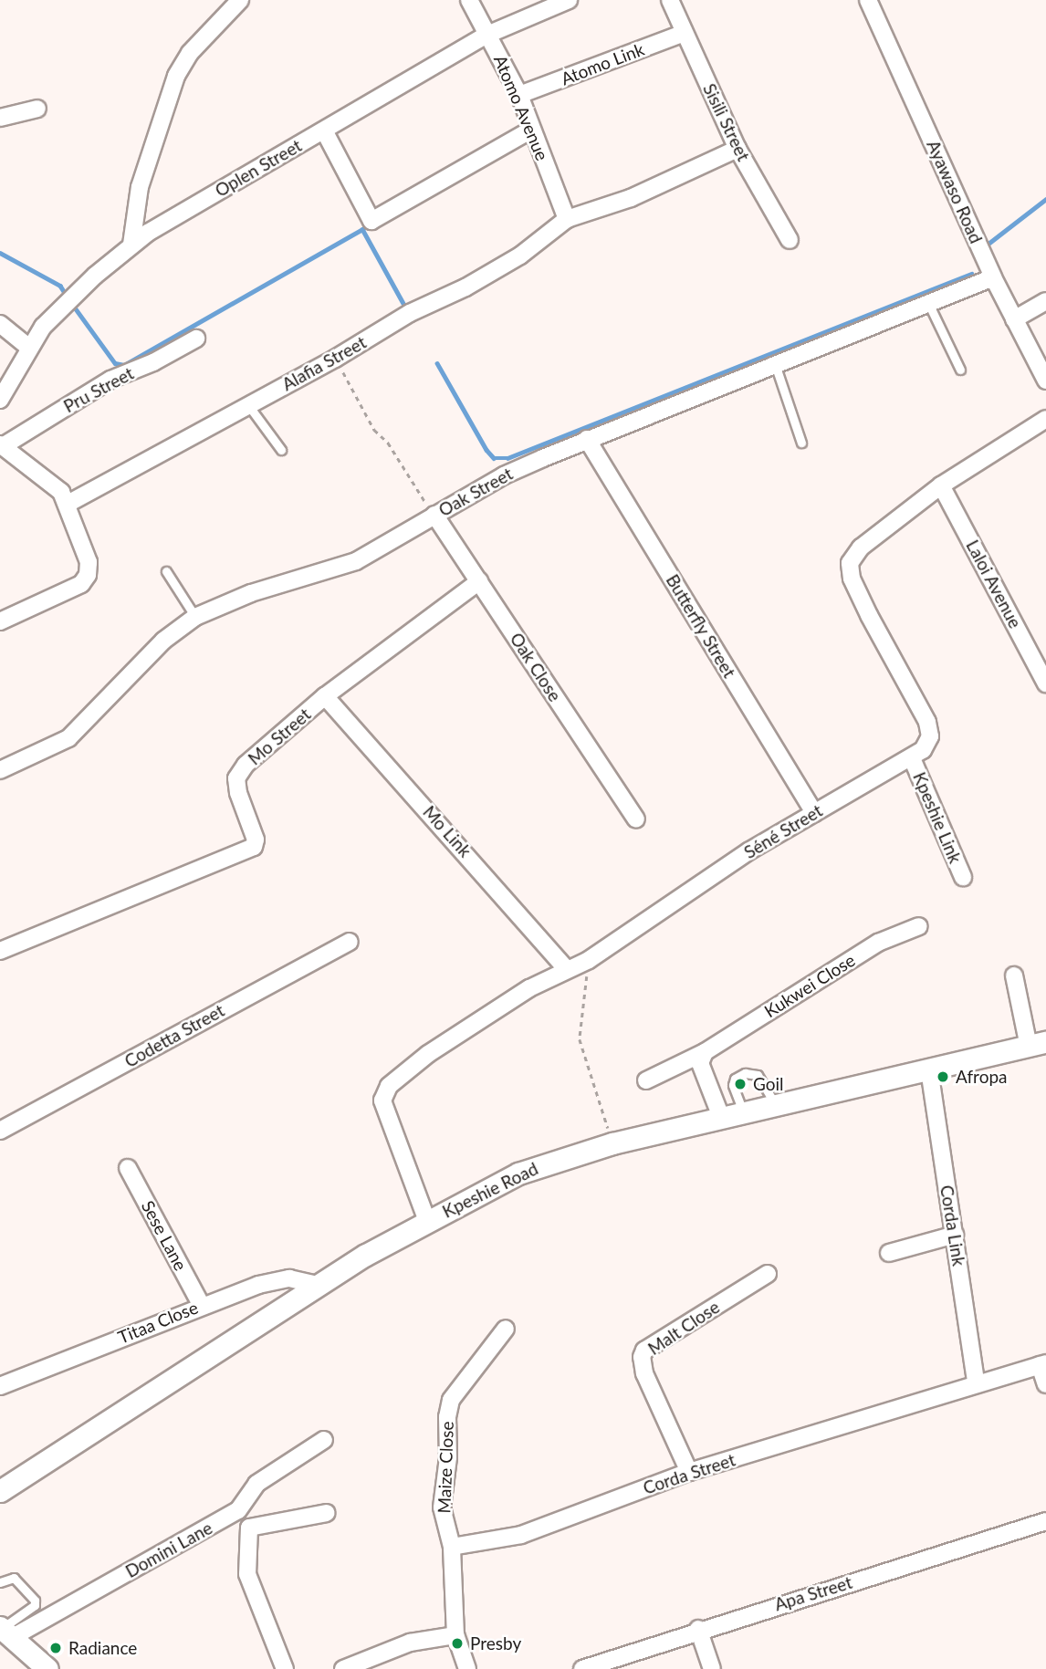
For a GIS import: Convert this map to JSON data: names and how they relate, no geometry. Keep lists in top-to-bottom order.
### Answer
{
  "streets": {
    "street": [
      "Atomo Link",
      "Atomo Avenue",
      "Sisili Street",
      "Oplen Street",
      "Ayawaso Road",
      "Alafia Street",
      "Pru Street",
      "Oak Street",
      "Laloi Avenue",
      "Butterfly Street",
      "Oak Close",
      "Mo Street",
      "Kpeshie Link",
      "Mo Link",
      "Séné Street",
      "Kukwei Close",
      "Codetta Street",
      "Kpeshie Road",
      "Corda Link",
      "Sese Lane",
      "Titaa Close",
      "Malt Close",
      "Maize Close",
      "Corda Street",
      "Domini Lane",
      "Apa Street"
    ]
  },
  "crossings": [
    ["Atomo Link", "Atomo Avenue"],
    ["Atomo Link", "Sisili Street"],
    ["Atomo Avenue", "Oplen Street"],
    ["Atomo Avenue", "Alafia Street"],
    ["Sisili Street", "Alafia Street"],
    ["Ayawaso Road", "Oak Street"],
    ["Oak Street", "Butterfly Street"],
    ["Oak Street", "Oak Close"],
    ["Laloi Avenue", "Séné Street"],
    ["Butterfly Street", "Séné Street"],
    ["Oak Close", "Mo Street"],
    ["Mo Street", "Mo Link"],
    ["Kpeshie Link", "Séné Street"],
    ["Mo Link", "Séné Street"],
    ["Séné Street", "Kpeshie Road"],
    ["Kpeshie Road", "Corda Link"],
    ["Kpeshie Road", "Titaa Close"],
    ["Corda Link", "Corda Street"],
    ["Sese Lane", "Titaa Close"],
    ["Malt Close", "Corda Street"],
    ["Maize Close", "Corda Street"]
  ],
  "places": [
    "Afropa",
    "Goil",
    "Presby",
    "Radiance"
  ]
}
